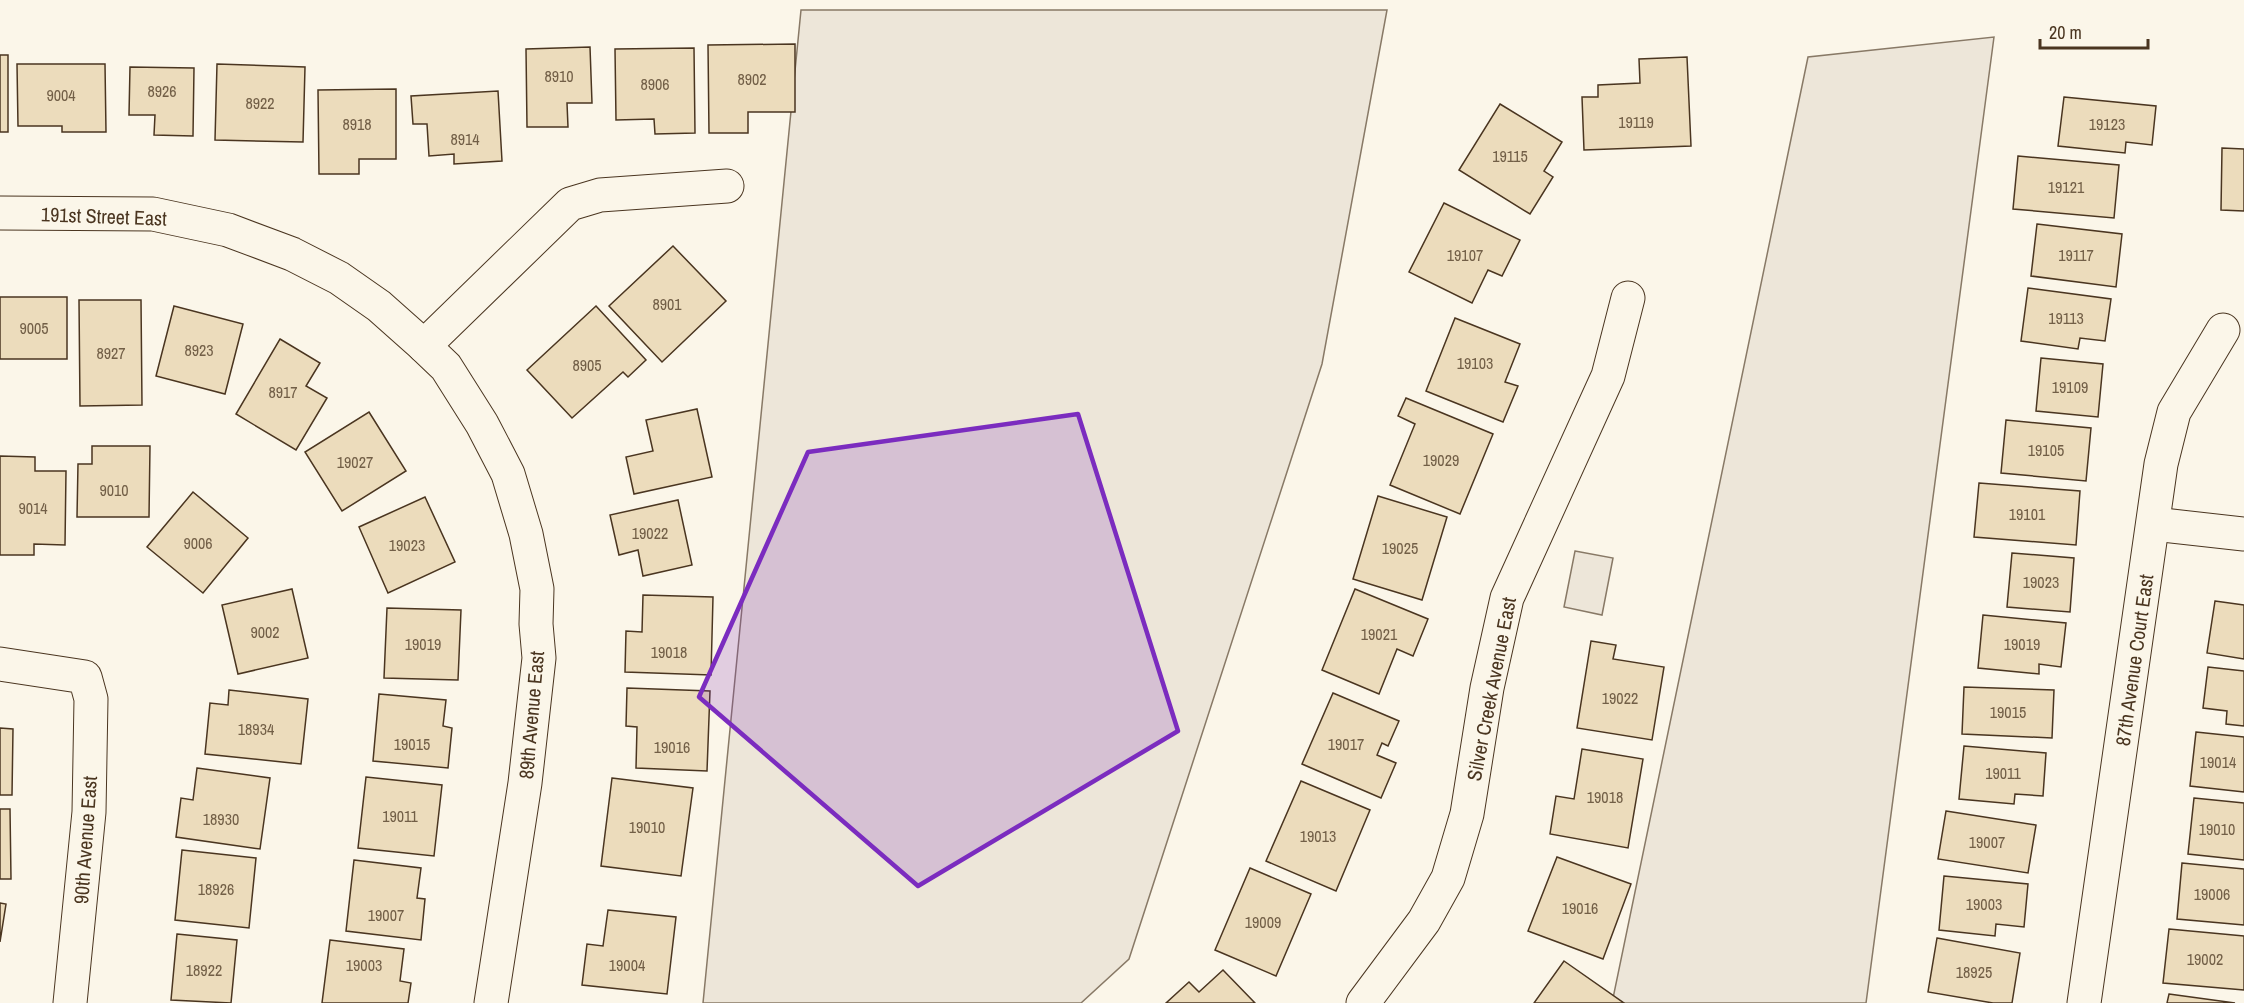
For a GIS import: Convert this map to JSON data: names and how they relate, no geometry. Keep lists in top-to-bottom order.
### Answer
{
  "streets": {
    "street": [
      "191st Street East",
      "87th Avenue Court East",
      "Silver Creek Avenue East",
      "89th Avenue East",
      "90th Avenue East"
    ]
  },
  "crossings": [
    ["191st Street East", "89th Avenue East"]
  ],
  "house_numbers": [
    "8910",
    "8902",
    "8906",
    "8926",
    "9004",
    "8922",
    "19119",
    "8918",
    "19123",
    "8914",
    "19115",
    "19121",
    "19107",
    "19117",
    "8901",
    "19113",
    "9005",
    "8923",
    "8927",
    "19103",
    "8905",
    "19109",
    "8917",
    "19105",
    "19029",
    "19027",
    "9010",
    "9014",
    "19101",
    "19022",
    "9006",
    "19023",
    "19025",
    "19023",
    "9002",
    "19021",
    "19019",
    "19019",
    "19018",
    "19022",
    "19015",
    "18934",
    "19015",
    "19017",
    "19016",
    "19014",
    "19011",
    "19018",
    "19011",
    "18930",
    "19010",
    "19010",
    "19013",
    "19007",
    "18926",
    "19006",
    "19003",
    "19016",
    "19007",
    "19009",
    "19002",
    "19003",
    "19004",
    "18922",
    "18925"
  ],
  "scale_bar": "20 m"
}
